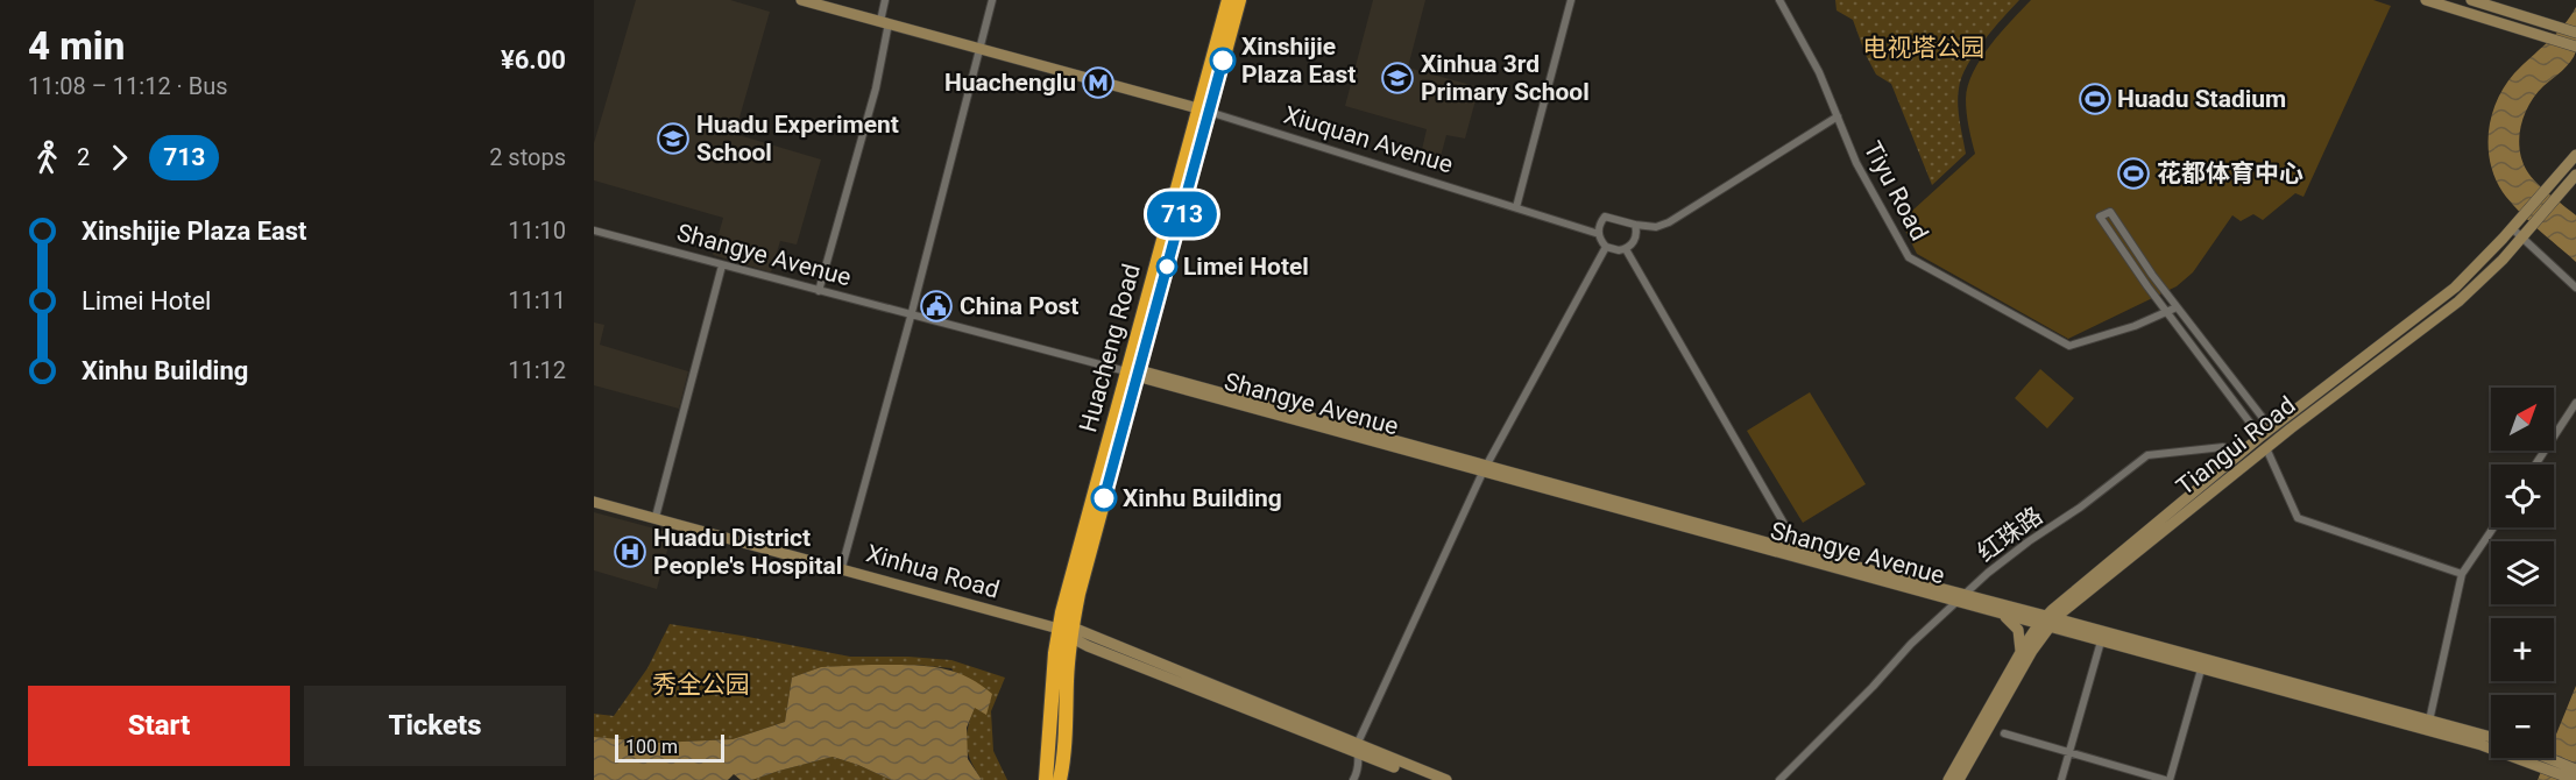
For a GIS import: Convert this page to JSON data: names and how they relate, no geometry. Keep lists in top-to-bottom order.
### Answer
{
  "streets": {
    "highway": ["Huacheng Road"],
    "street": [
      "Xiuquan Avenue",
      "Tiyu Road",
      "Shangye Avenue",
      "Tiangui Road",
      "红珠路",
      "Xinhua Road"
    ]
  },
  "crossings": [
    ["Xiuquan Avenue", "Huacheng Road"],
    ["Shangye Avenue", "Huacheng Road"],
    ["Shangye Avenue", "Tiangui Road"],
    ["Shangye Avenue", "红珠路"],
    ["Huacheng Road", "Xinhua Road"],
    ["Tiangui Road", "红珠路"]
  ],
  "parks": ["电视塔公园", "秀全公园"],
  "places": {
    "other": ["Xinshijie Plaza East", "Limei Hotel", "Xinhu Building"],
    "school or university": ["Xinhua 3rd Primary School", "Huadu Experiment School"],
    "metro station": ["Huachenglu"],
    "sports": ["Huadu Stadium", "花都体育中心"],
    "public building": ["China Post"],
    "hospital": ["Huadu District People's Hospital"]
  },
  "lines": ["bus line 713"],
  "scale_bar": "100 m",
  "north": "top right",
  "page": {
    "heading": ["4 min", "11:08 – 11:12 · Bus", "¥6.00"],
    "on_map": "713",
    "legs": ["2", "713", "2 stops"],
    "list": [
      {
        "name": "Xinshijie Plaza East",
        "value": "11:10"
      },
      {
        "name": "Limei Hotel",
        "value": "11:11"
      },
      {
        "name": "Xinhu Building",
        "value": "11:12"
      }
    ],
    "map_buttons": ["+", "−"],
    "buttons": ["Start", "Tickets"],
    "scale": "100 m"
  }
}
